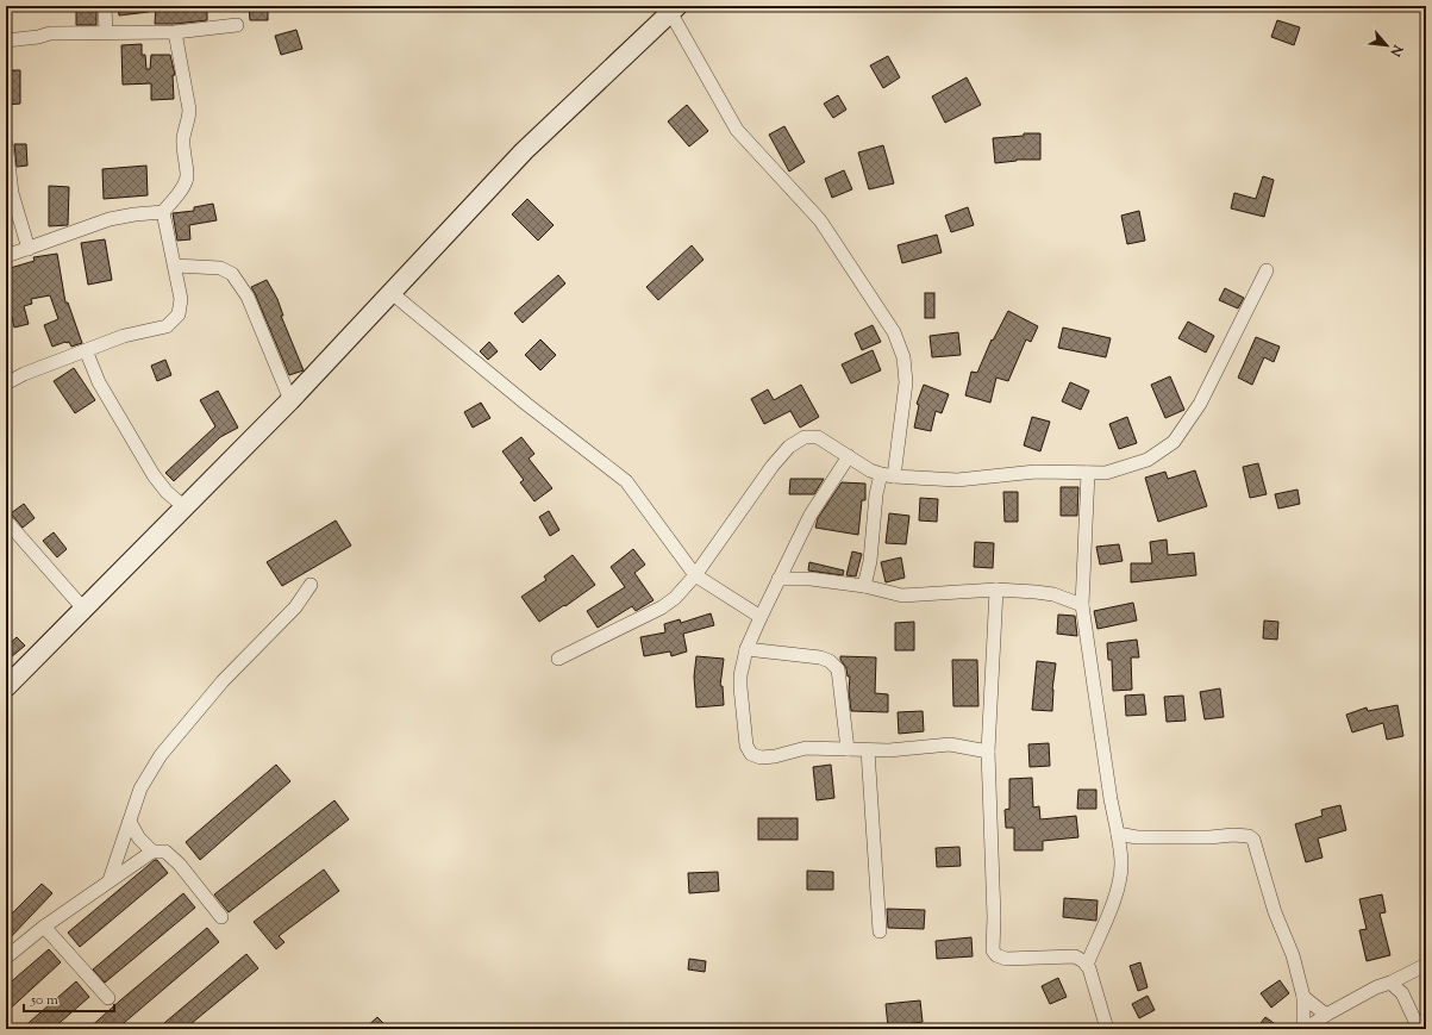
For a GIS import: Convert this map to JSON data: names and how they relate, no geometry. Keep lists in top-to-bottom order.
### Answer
{
  "scale_bar": "50 m",
  "north": "bottom right"
}
